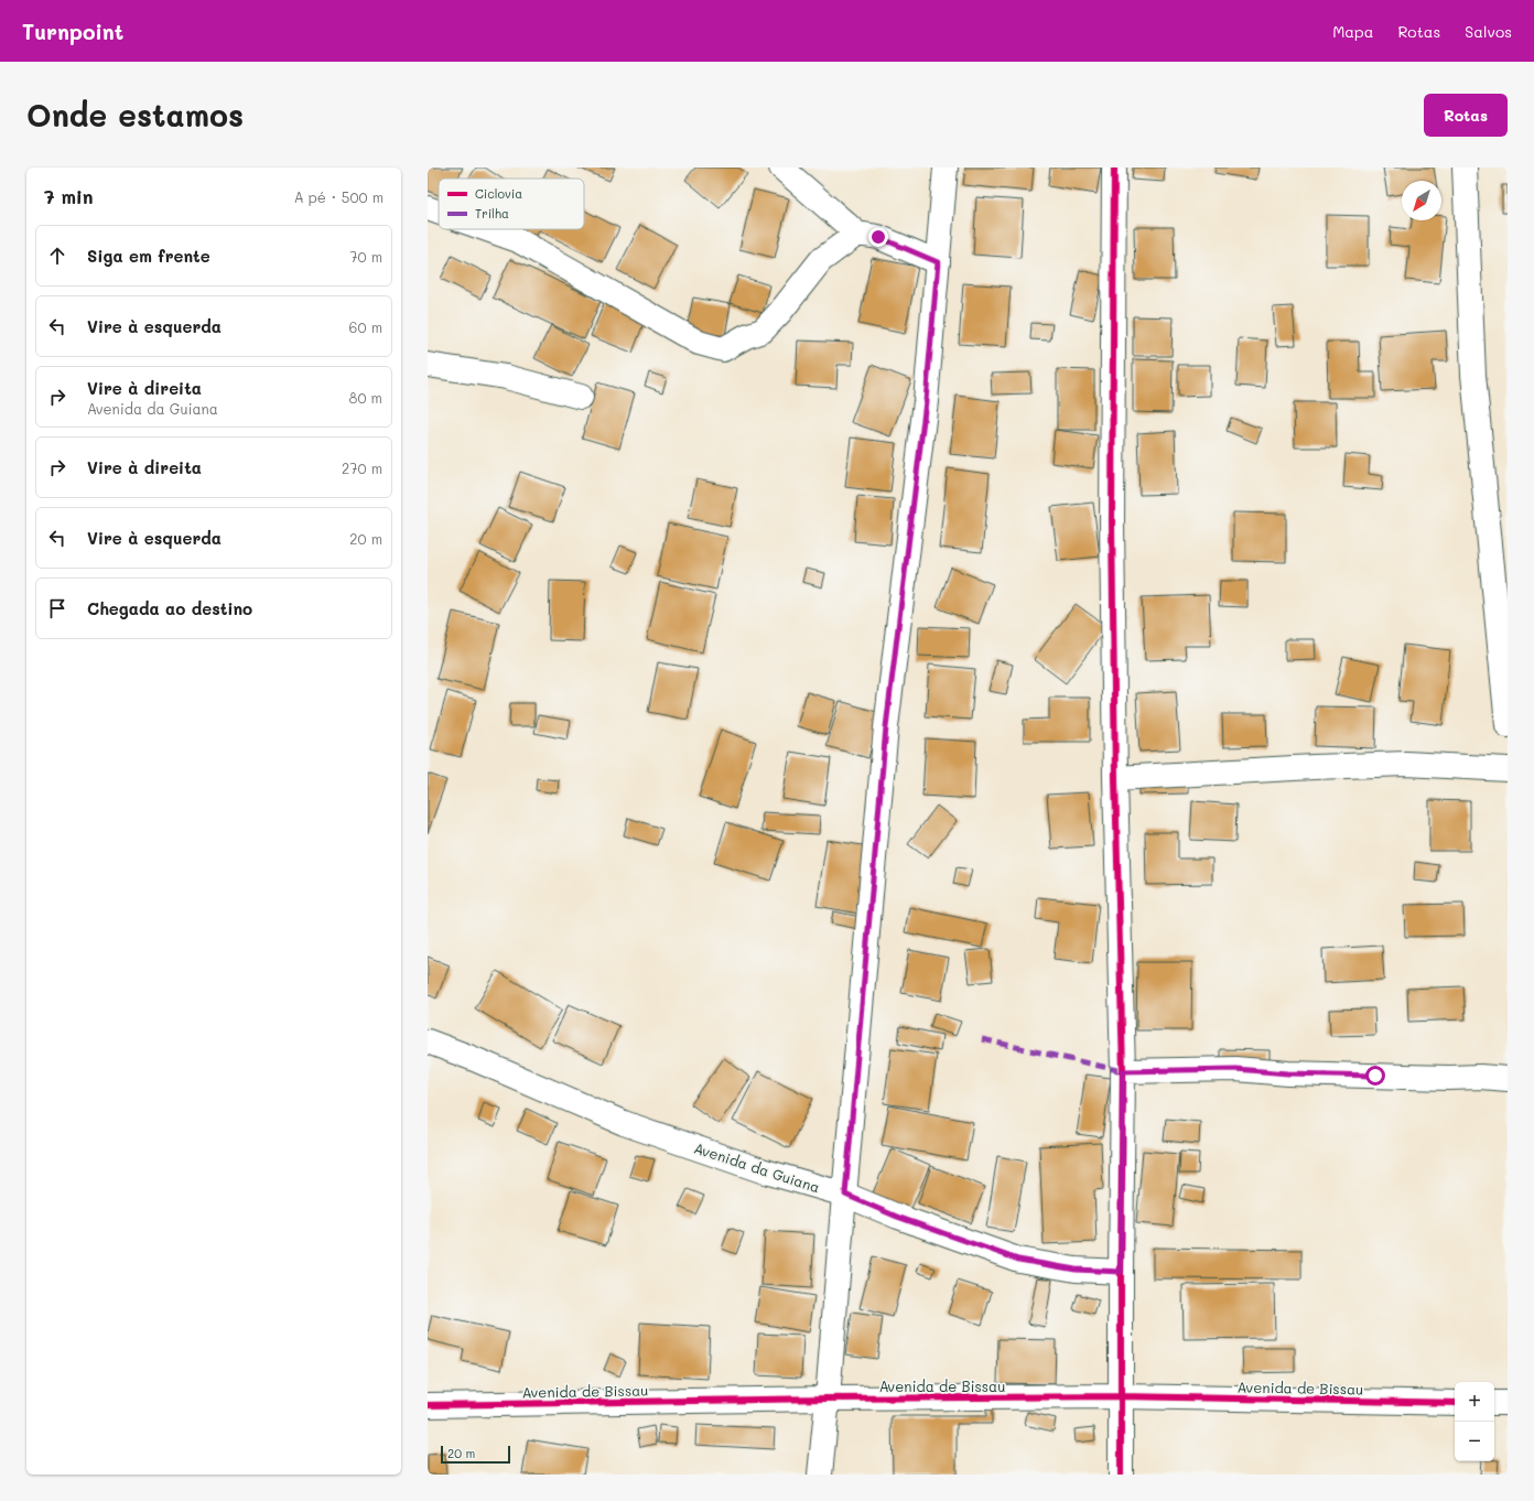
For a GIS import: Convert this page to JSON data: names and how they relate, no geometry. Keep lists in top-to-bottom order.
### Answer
{
  "streets": {
    "street": ["Avenida da Guiana", "Avenida de Bissau"]
  },
  "legend": ["Ciclovia", "Trilha"],
  "scale_bar": "20 m",
  "north": "bottom left",
  "page": {
    "header": "Turnpoint",
    "nav": ["Mapa", "Rotas", "Salvos"],
    "buttons": "Rotas",
    "title": "Onde estamos",
    "heading": ["7 min", "A pé · 500 m"],
    "list": [
      ["Siga em frente", "70 m"],
      ["Vire à esquerda", "60 m"],
      ["Vire à direita", "Avenida da Guiana", "80 m"],
      ["Vire à direita", "270 m"],
      ["Vire à esquerda", "20 m"],
      "Chegada ao destino"
    ],
    "map_buttons": ["+", "−"],
    "scale": "20 m"
  }
}
